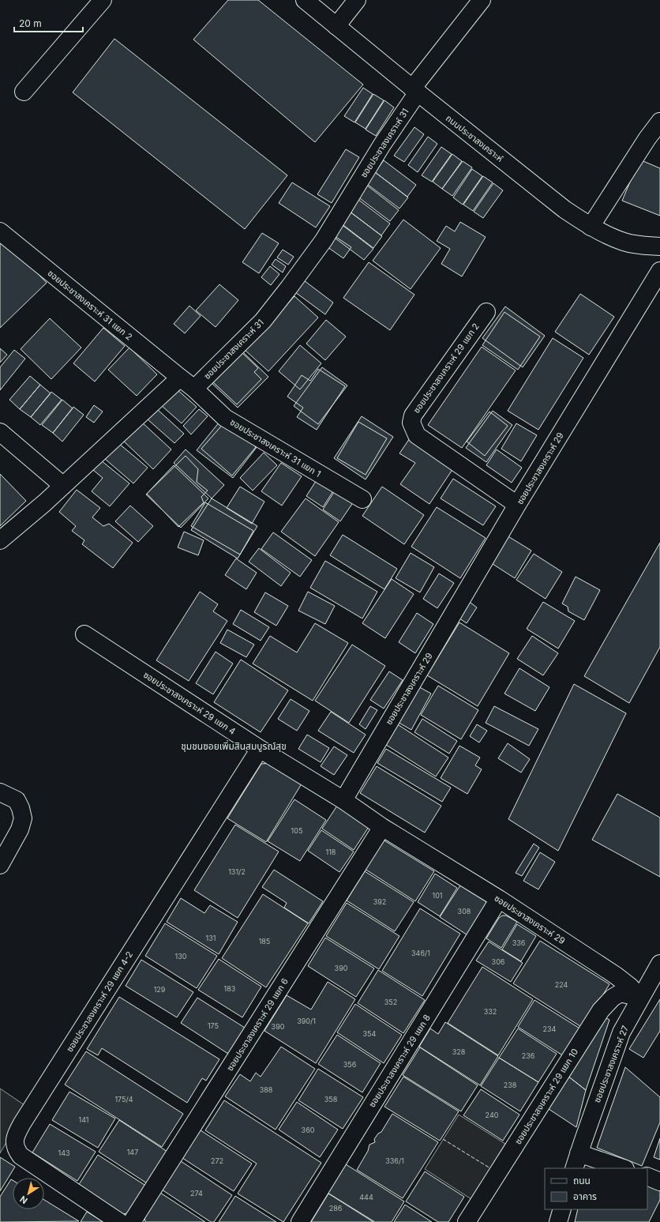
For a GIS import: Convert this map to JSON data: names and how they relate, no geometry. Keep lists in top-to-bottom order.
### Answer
{
  "streets": {
    "street": [
      "ถนนประชาสงเคราะห์",
      "ซอยประชาสงเคราะห์ 31",
      "ซอยประชาสงเคราะห์ 31 แยก 2",
      "ซอยประชาสงเคราะห์ 29 แยก 2",
      "ซอยประชาสงเคราะห์ 31 แยก 1",
      "ซอยประชาสงเคราะห์ 29",
      "ซอยประชาสงเคราะห์ 29 แยก 4",
      "ซอยประชาสงเคราะห์ 29 แยก 4-2",
      "ซอยประชาสงเคราะห์ 29 แยก 6",
      "ซอยประชาสงเคราะห์ 29 แยก 8",
      "ซอยประชาสงเคราะห์ 27",
      "ซอยประชาสงเคราะห์ 29 แยก 10"
    ]
  },
  "crossings": [
    ["ถนนประชาสงเคราะห์", "ซอยประชาสงเคราะห์ 31"],
    ["ซอยประชาสงเคราะห์ 31", "ซอยประชาสงเคราะห์ 31 แยก 1"],
    ["ซอยประชาสงเคราะห์ 29 แยก 2", "ซอยประชาสงเคราะห์ 29"],
    ["ซอยประชาสงเคราะห์ 29", "ซอยประชาสงเคราะห์ 29 แยก 4"],
    ["ซอยประชาสงเคราะห์ 29", "ซอยประชาสงเคราะห์ 29 แยก 6"],
    ["ซอยประชาสงเคราะห์ 29", "ซอยประชาสงเคราะห์ 29 แยก 8"],
    ["ซอยประชาสงเคราะห์ 29", "ซอยประชาสงเคราะห์ 27"],
    ["ซอยประชาสงเคราะห์ 29", "ซอยประชาสงเคราะห์ 29 แยก 10"],
    ["ซอยประชาสงเคราะห์ 29 แยก 4", "ซอยประชาสงเคราะห์ 29 แยก 4-2"],
    ["ซอยประชาสงเคราะห์ 27", "ซอยประชาสงเคราะห์ 29 แยก 10"]
  ],
  "districts": ["ชุมชนซอยเพิ่มสินสมบูรณ์สุข"],
  "house_numbers": [
    "105",
    "118",
    "131/2",
    "101",
    "392",
    "308",
    "131",
    "185",
    "336",
    "346/1",
    "130",
    "306",
    "390",
    "224",
    "183",
    "129",
    "352",
    "332",
    "390/1",
    "175",
    "390",
    "234",
    "354",
    "328",
    "236",
    "356",
    "238",
    "388",
    "175/4",
    "358",
    "240",
    "141",
    "360",
    "147",
    "143",
    "272",
    "336/1",
    "274",
    "444",
    "286"
  ],
  "legend": ["ถนน", "อาคาร"],
  "scale_bar": "20 m",
  "north": "bottom left"
}
